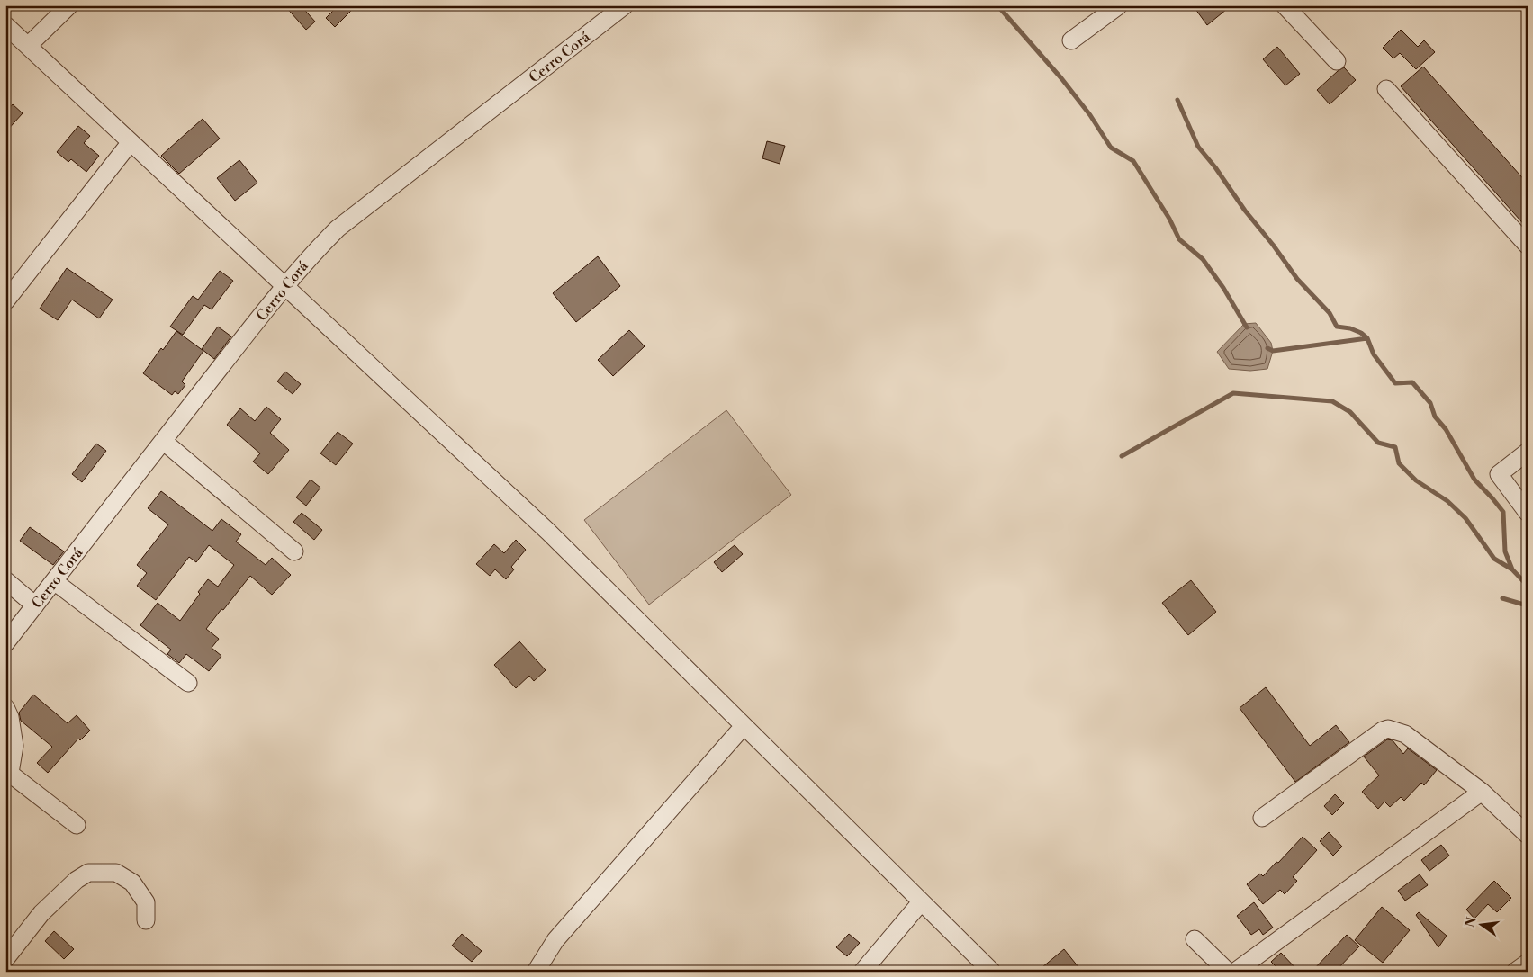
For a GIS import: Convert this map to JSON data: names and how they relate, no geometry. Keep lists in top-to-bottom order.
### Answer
{
  "streets": {
    "street": ["Cerro Corá"]
  },
  "north": "left"
}
